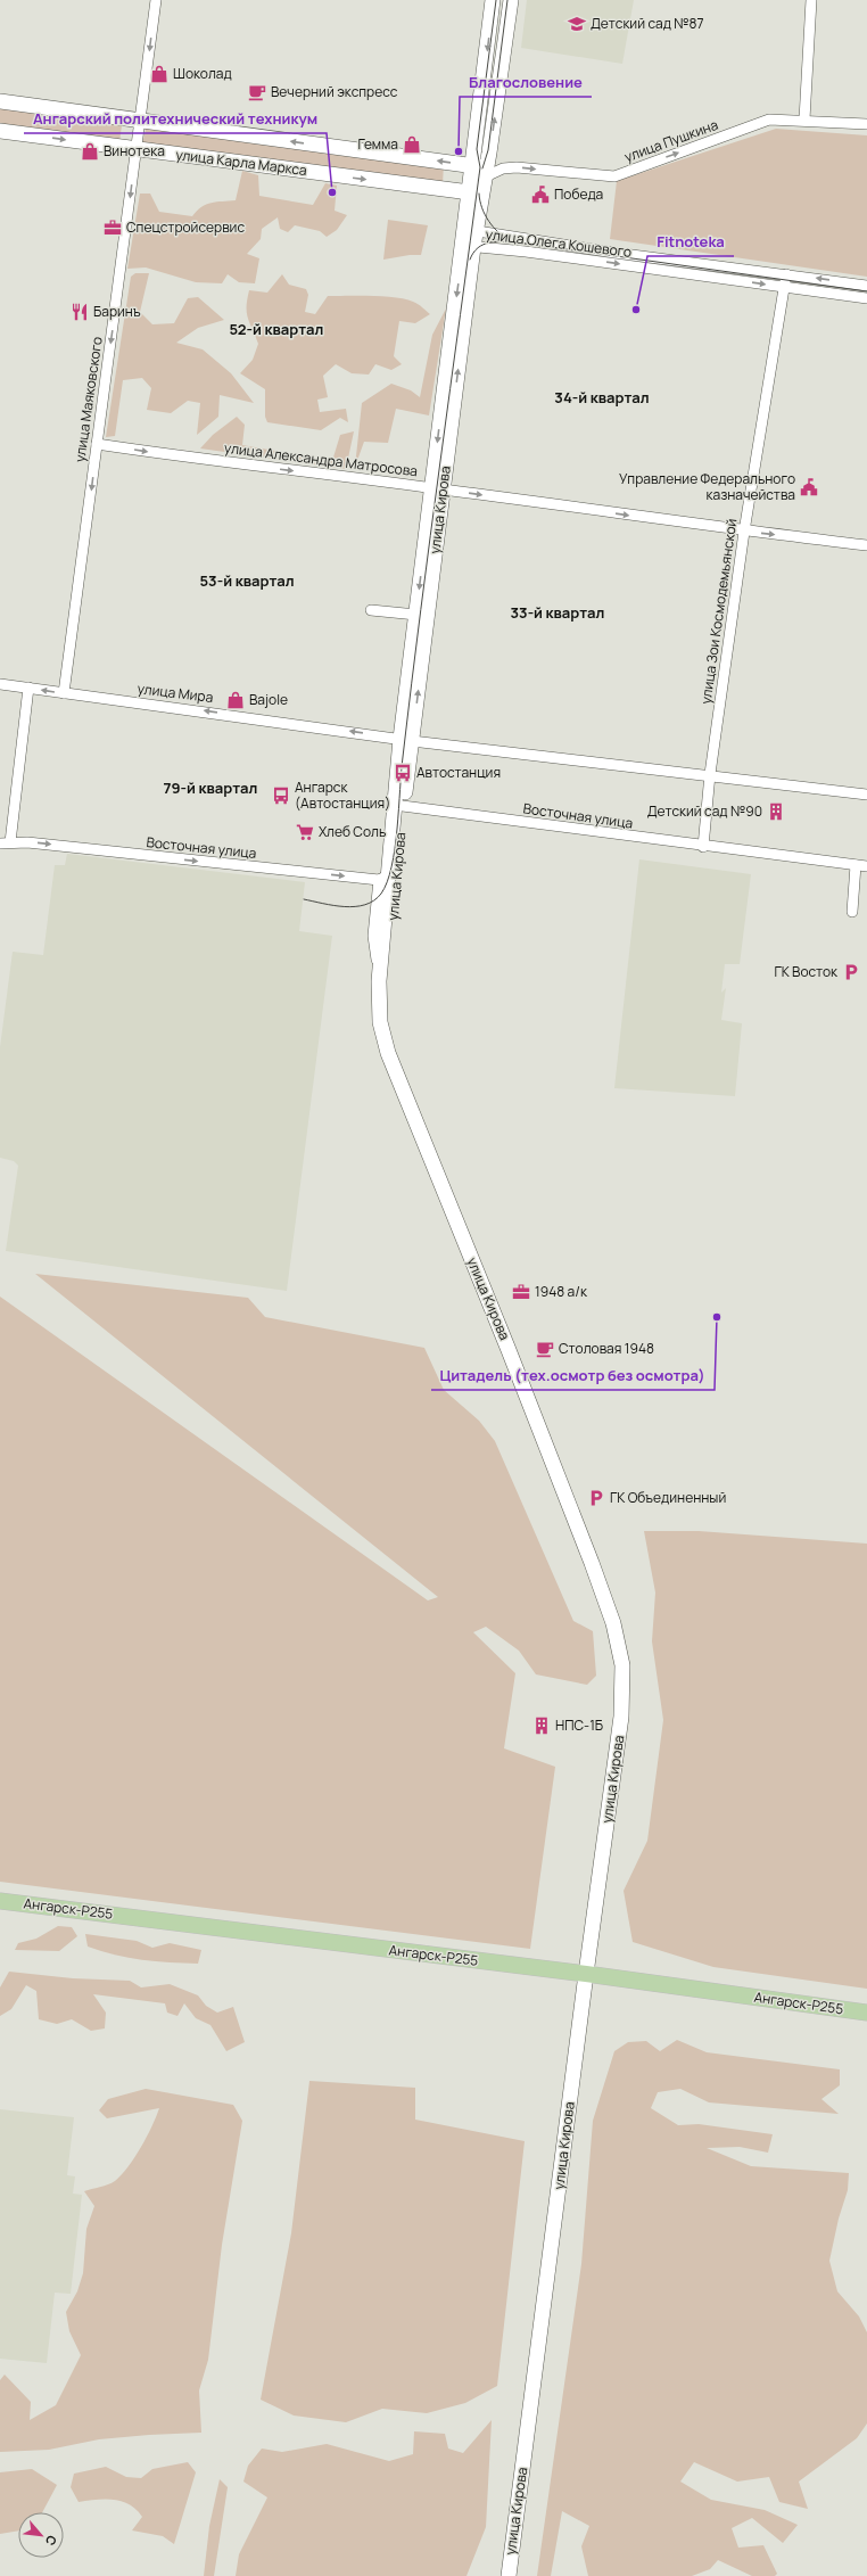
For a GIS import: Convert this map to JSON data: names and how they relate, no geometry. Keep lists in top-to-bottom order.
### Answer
{
  "streets": {
    "main road": ["Ангарск-Р255"],
    "street": [
      "улица Пушкина",
      "улица Карла Маркса",
      "улица Олега Кошевого",
      "улица Маяковского",
      "улица Александра Матросова",
      "улица Кирова",
      "улица Зои Космодемьянской",
      "улица Мира",
      "Восточная улица"
    ]
  },
  "crossings": [
    ["улица Пушкина", "улица Карла Маркса"],
    ["улица Пушкина", "улица Кирова"],
    ["улица Карла Маркса", "улица Маяковского"],
    ["улица Карла Маркса", "улица Кирова"],
    ["улица Олега Кошевого", "улица Кирова"],
    ["улица Олега Кошевого", "улица Зои Космодемьянской"],
    ["улица Маяковского", "улица Александра Матросова"],
    ["улица Маяковского", "улица Мира"],
    ["улица Александра Матросова", "улица Кирова"],
    ["улица Александра Матросова", "улица Зои Космодемьянской"],
    ["улица Кирова", "улица Мира"],
    ["улица Кирова", "Восточная улица"],
    ["улица Кирова", "Ангарск-Р255"],
    ["улица Зои Космодемьянской", "улица Мира"],
    ["улица Зои Космодемьянской", "Восточная улица"]
  ],
  "one_way": [
    "улица Пушкина",
    "улица Маяковского",
    "улица Александра Матросова",
    "улица Мира",
    "Восточная улица"
  ],
  "districts": [
    "52-й квартал",
    "34-й квартал",
    "53-й квартал",
    "33-й квартал",
    "79-й квартал"
  ],
  "places": {
    "school or university": ["Детский сад №87"],
    "shop": [
      "Шоколад",
      "Гемма",
      "Винотека",
      "Bajole"
    ],
    "cafe": ["Вечерний экспресс", "Столовая 1948"],
    "other": [
      "Благословение",
      "Ангарский политехнический техникум",
      "Fitnoteka",
      "Цитадель (тех.осмотр без осмотра)"
    ],
    "public building": ["Победа", "Управление Федерального казначейства"],
    "office": ["Спецстройсервис", "1948 а/к"],
    "restaurant": ["Баринъ"],
    "bus stop": ["Автостанция", "Ангарск (Автостанция)"],
    "building": ["Детский сад №90", "НПС-1Б"],
    "supermarket": ["Хлеб Соль"],
    "parking": ["ГК Восток", "ГК Объединенный"]
  },
  "north": "bottom right"
}
